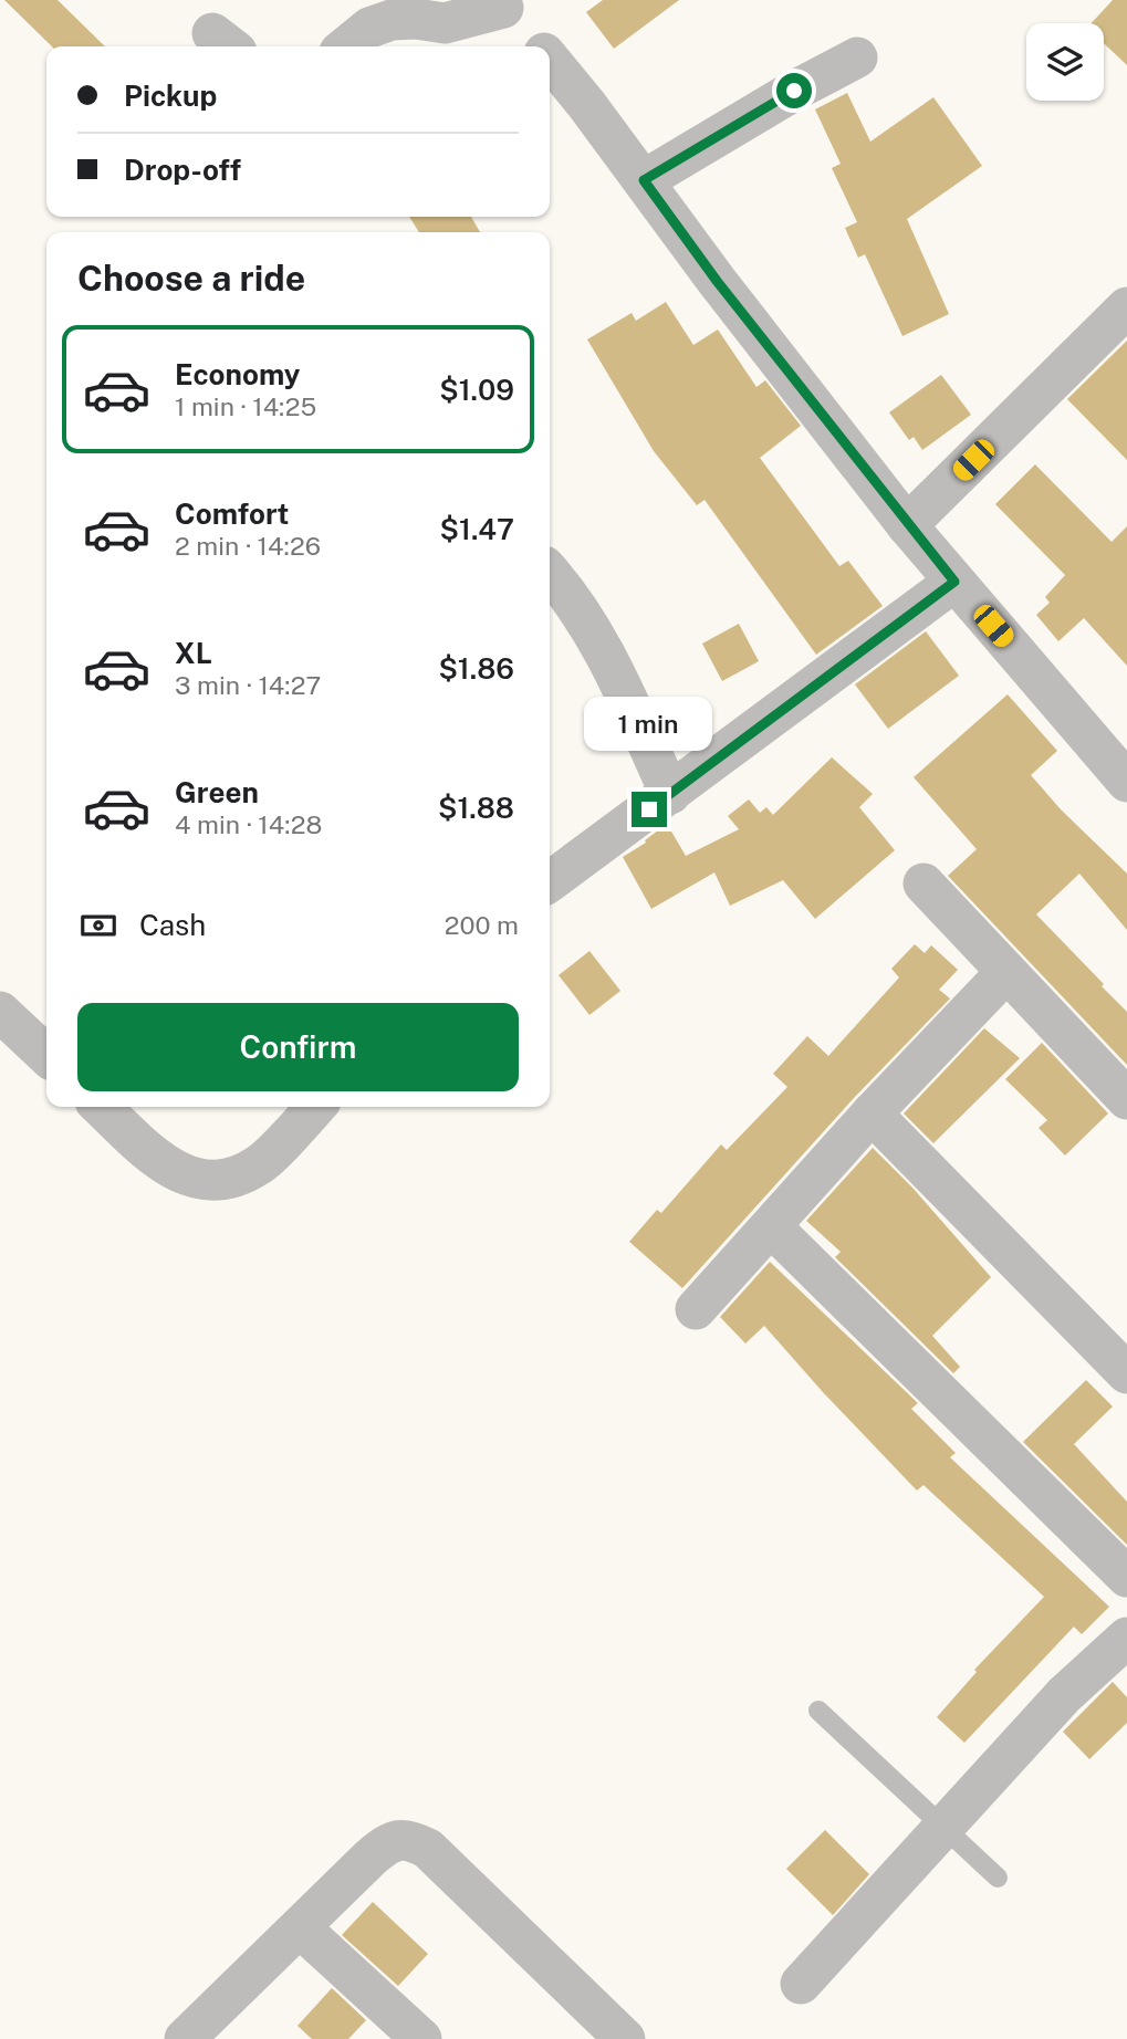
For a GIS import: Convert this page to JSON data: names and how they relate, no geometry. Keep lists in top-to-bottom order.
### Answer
{
  "page": {
    "banner": ["Pickup", "Drop-off"],
    "heading": "Choose a ride",
    "list": [
      {
        "name": "Economy",
        "note": "1 min · 14:25",
        "value": "$1.09"
      },
      {
        "name": "Comfort",
        "note": "2 min · 14:26",
        "value": "$1.47"
      },
      {
        "name": "XL",
        "note": "3 min · 14:27",
        "value": "$1.86"
      },
      {
        "name": "Green",
        "note": "4 min · 14:28",
        "value": "$1.88"
      }
    ],
    "bubble": "1 min",
    "pay": ["Cash", "200 m"],
    "buttons": "Confirm"
  }
}
